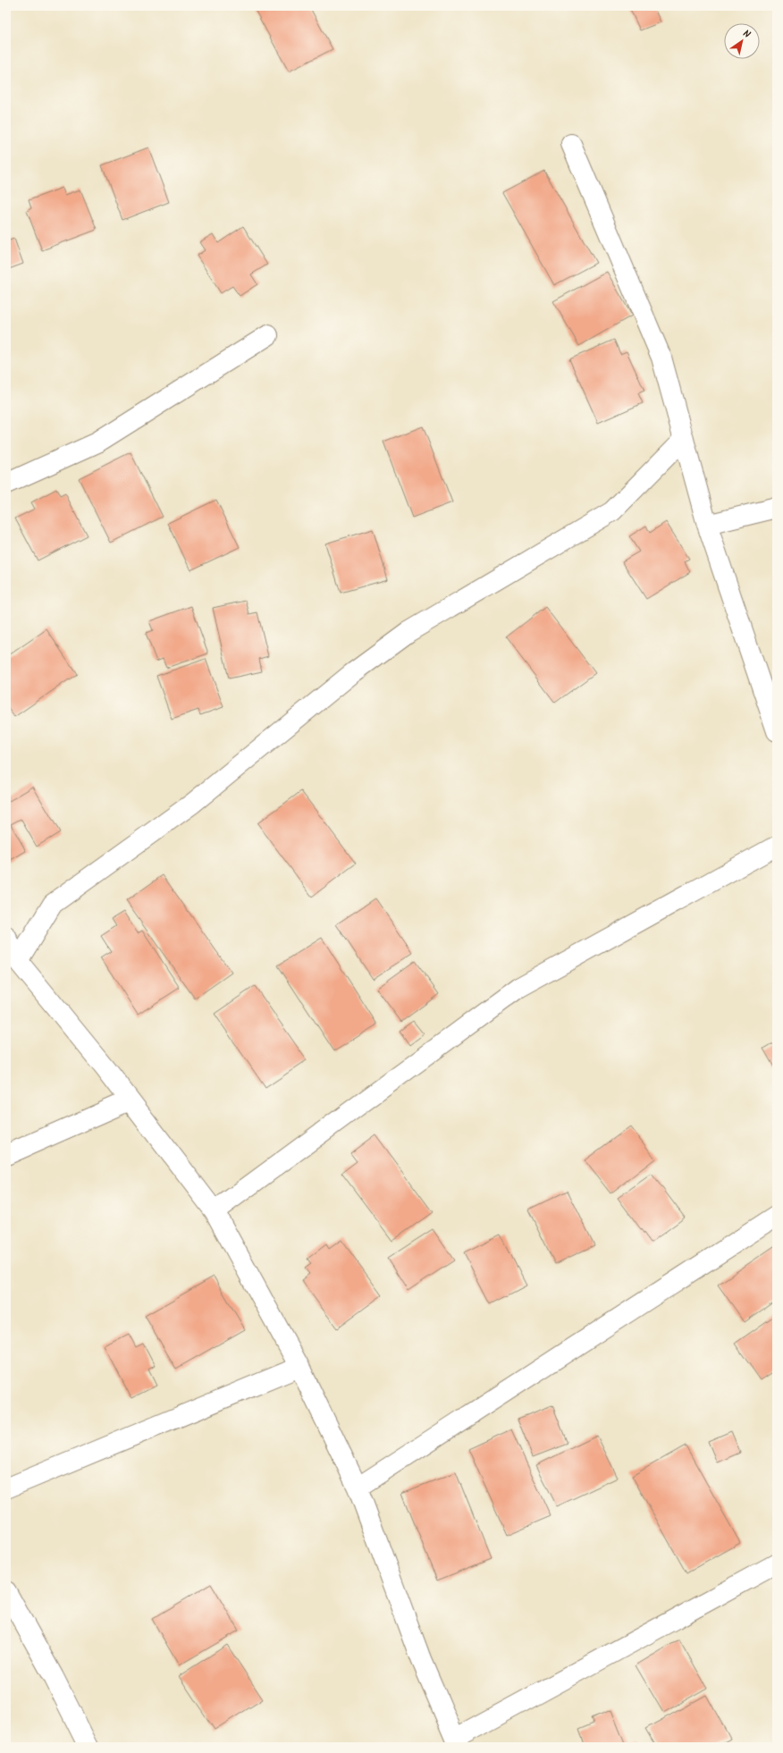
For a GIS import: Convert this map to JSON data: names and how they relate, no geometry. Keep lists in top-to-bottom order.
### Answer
{
  "north": "top right"
}
